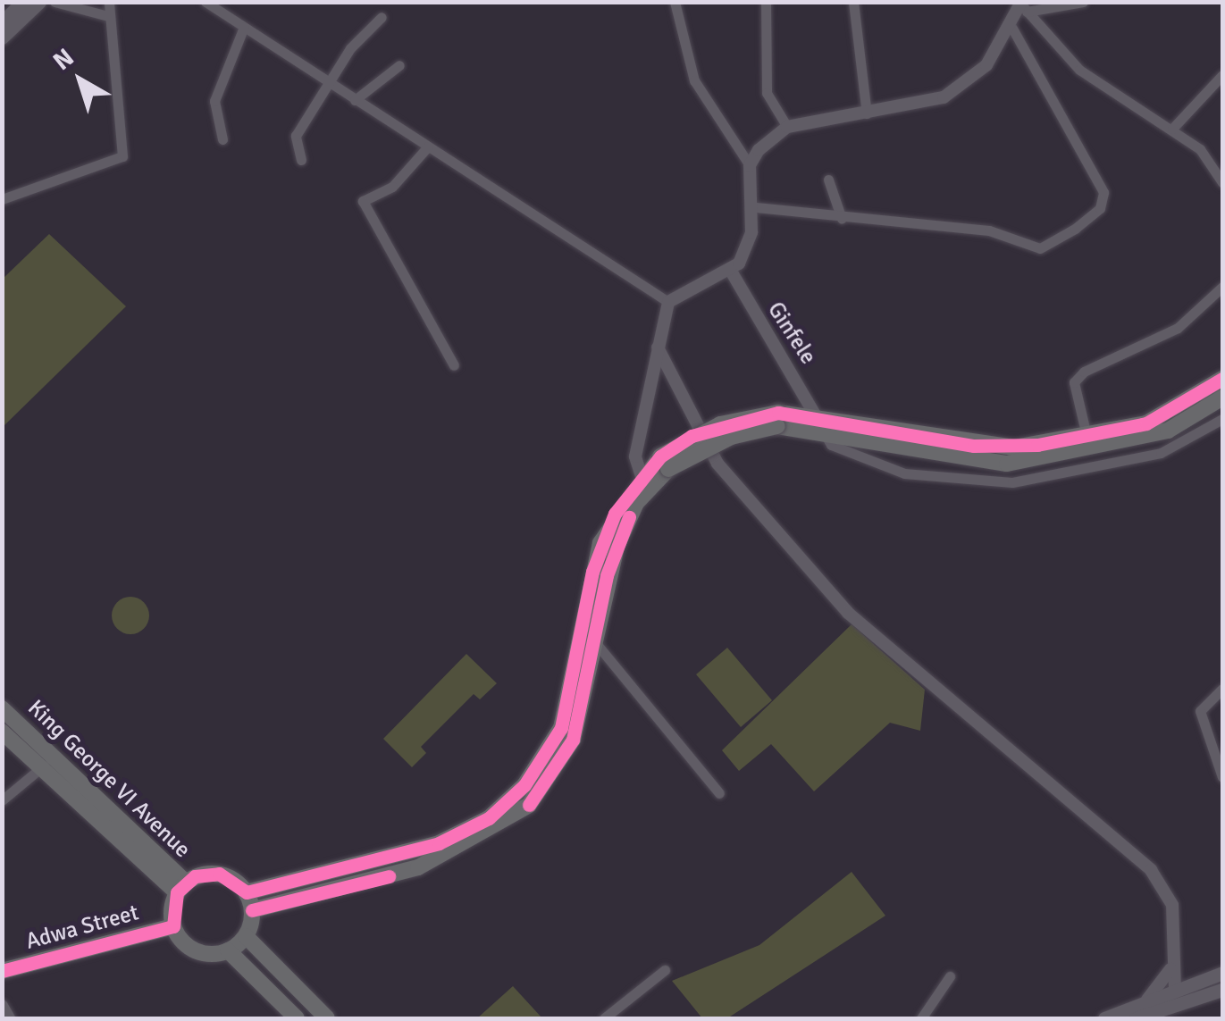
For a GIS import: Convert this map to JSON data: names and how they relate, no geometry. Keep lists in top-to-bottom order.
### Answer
{
  "streets": {
    "main road": ["King George VI Avenue", "Adwa Street"],
    "street": ["Ginfele"]
  },
  "crossings": [
    ["King George VI Avenue", "Adwa Street"]
  ],
  "north": "top left"
}
